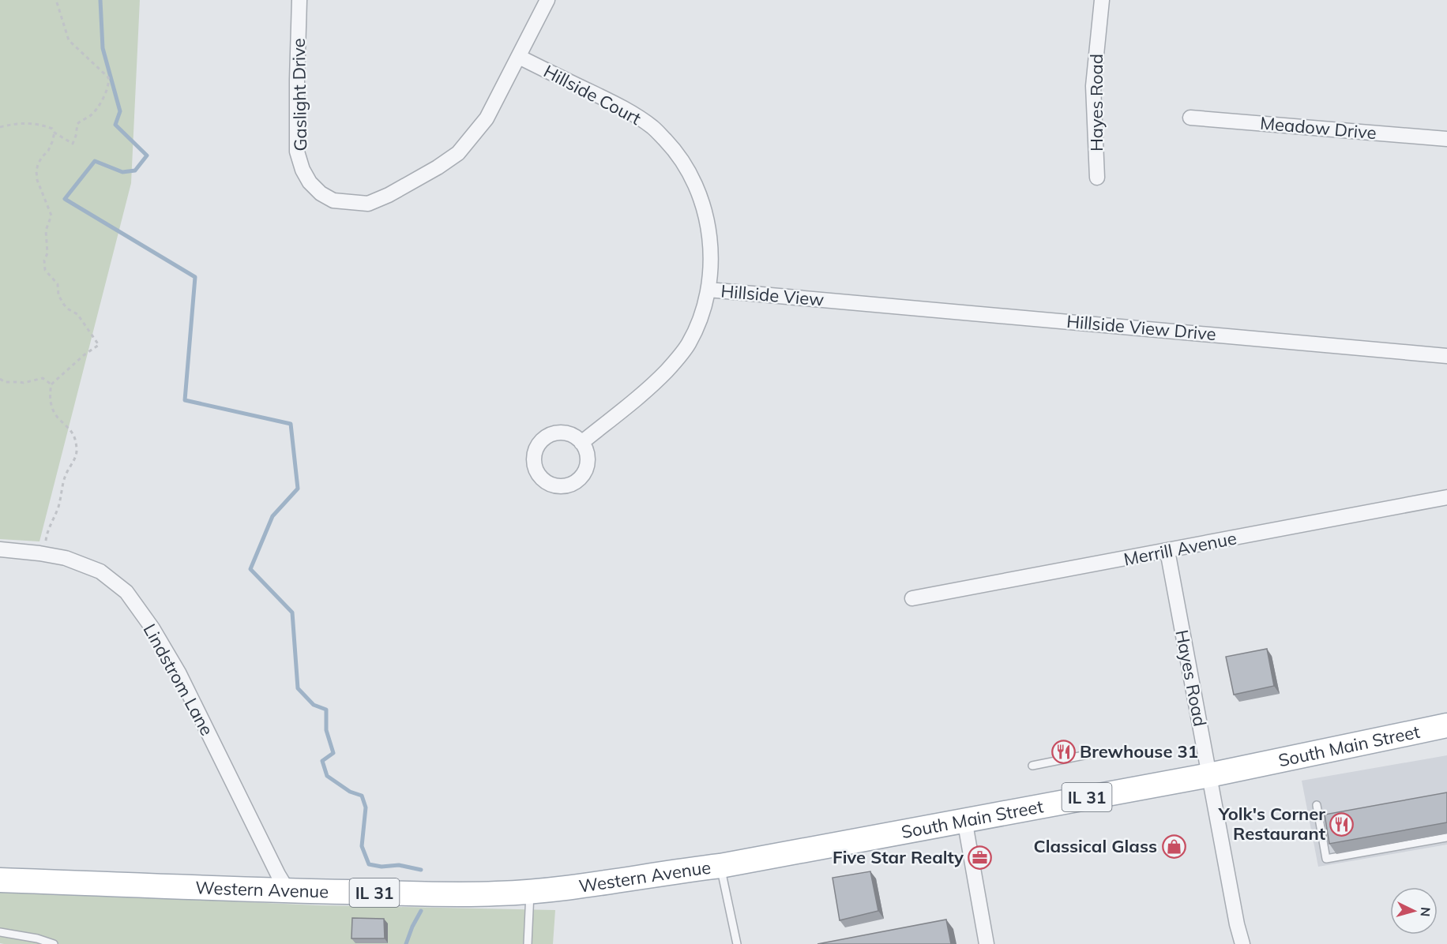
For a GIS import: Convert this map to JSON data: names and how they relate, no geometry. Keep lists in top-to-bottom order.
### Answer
{
  "streets": {
    "main road": ["South Main Street", "IL 31", "Western Avenue"],
    "street": [
      "Gaslight Drive",
      "Hillside Court",
      "Hayes Road",
      "Meadow Drive",
      "Hillside View",
      "Hillside View Drive",
      "Merrill Avenue",
      "Lindstrom Lane"
    ]
  },
  "crossings": [
    ["Gaslight Drive", "Hillside Court"],
    ["Hillside Court", "Hillside View"],
    ["Hayes Road", "Merrill Avenue"],
    ["Hayes Road", "South Main Street"],
    ["Hillside View", "Hillside View Drive"],
    ["Lindstrom Lane", "Western Avenue"],
    ["South Main Street", "Western Avenue"]
  ],
  "places": {
    "restaurant": ["Brewhouse 31", "Yolk's Corner Restaurant"],
    "shop": ["Classical Glass"],
    "office": ["Five Star Realty"]
  },
  "north": "right"
}
